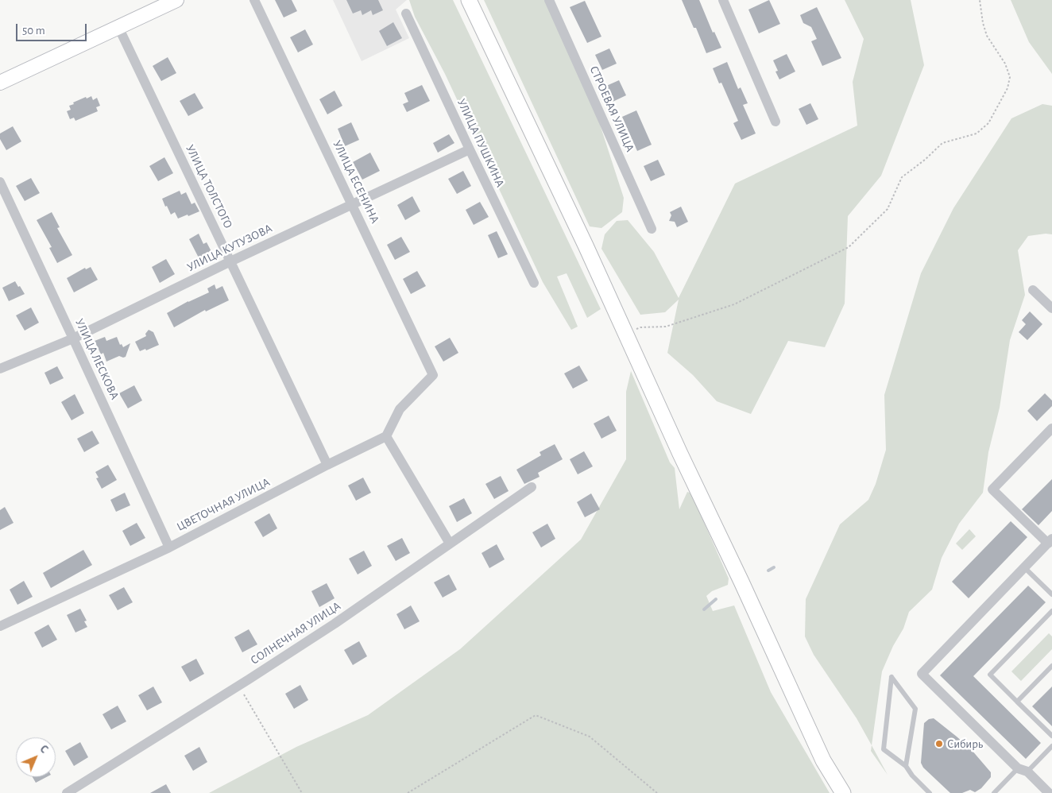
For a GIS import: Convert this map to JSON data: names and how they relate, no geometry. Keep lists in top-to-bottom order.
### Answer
{
  "streets": {
    "street": [
      "СТРОЕВАЯ УЛИЦА",
      "УЛИЦА ПУШКИНА",
      "УЛИЦА ЕСЕНИНА",
      "УЛИЦА ТОЛСТОГО",
      "УЛИЦА КУТУЗОВА",
      "УЛИЦА ЛЕСКОВА",
      "ЦВЕТОЧНАЯ УЛИЦА",
      "СОЛНЕЧНАЯ УЛИЦА"
    ]
  },
  "crossings": [
    ["УЛИЦА ПУШКИНА", "УЛИЦА КУТУЗОВА"],
    ["УЛИЦА ЕСЕНИНА", "УЛИЦА КУТУЗОВА"],
    ["УЛИЦА ЕСЕНИНА", "ЦВЕТОЧНАЯ УЛИЦА"],
    ["УЛИЦА ТОЛСТОГО", "УЛИЦА КУТУЗОВА"],
    ["УЛИЦА ТОЛСТОГО", "ЦВЕТОЧНАЯ УЛИЦА"],
    ["УЛИЦА КУТУЗОВА", "УЛИЦА ЛЕСКОВА"],
    ["УЛИЦА ЛЕСКОВА", "ЦВЕТОЧНАЯ УЛИЦА"]
  ],
  "places": ["Сибирь"],
  "scale_bar": "50 m",
  "north": "top right"
}
